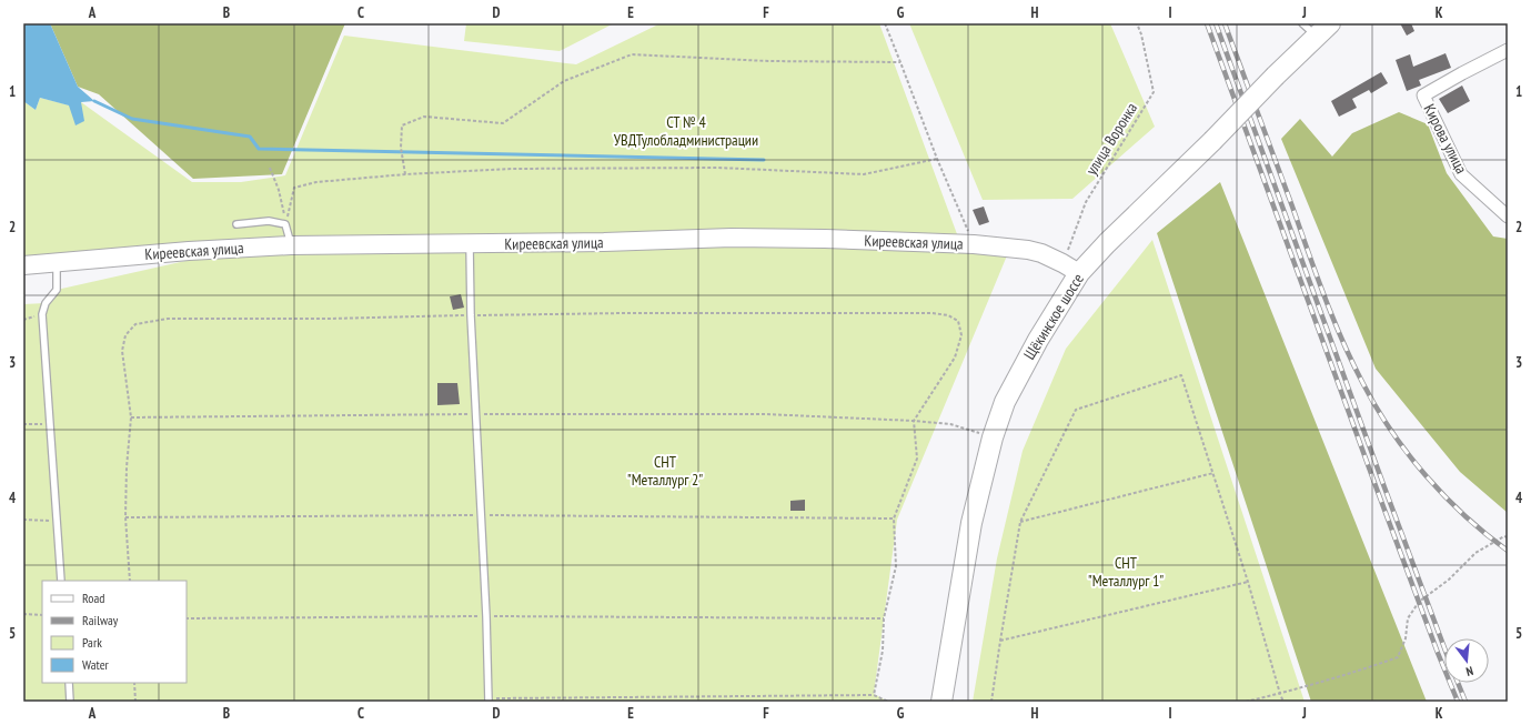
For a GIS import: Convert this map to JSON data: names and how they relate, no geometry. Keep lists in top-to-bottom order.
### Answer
{
  "streets": {
    "main road": ["Щёкинское шоссе"],
    "street": ["Кирова улица", "Киреевская улица"],
    "path": ["улица Воронка"]
  },
  "crossings": [
    ["улица Воронка", "Киреевская улица"],
    ["улица Воронка", "Щёкинское шоссе"],
    ["Киреевская улица", "Щёкинское шоссе"]
  ],
  "parks": ["СТ № 4 УВДТулобладминистрации", "СНТ \"Металлург 2\"", "СНТ \"Металлург 1\""],
  "legend": [
    "Road",
    "Railway",
    "Park",
    "Water"
  ],
  "north": "bottom",
  "grid": {
    "columns": [
      "A",
      "B",
      "C",
      "D",
      "E",
      "F",
      "G",
      "H",
      "I",
      "J",
      "K"
    ],
    "rows": [
      "1",
      "2",
      "3",
      "4",
      "5"
    ]
  }
}
